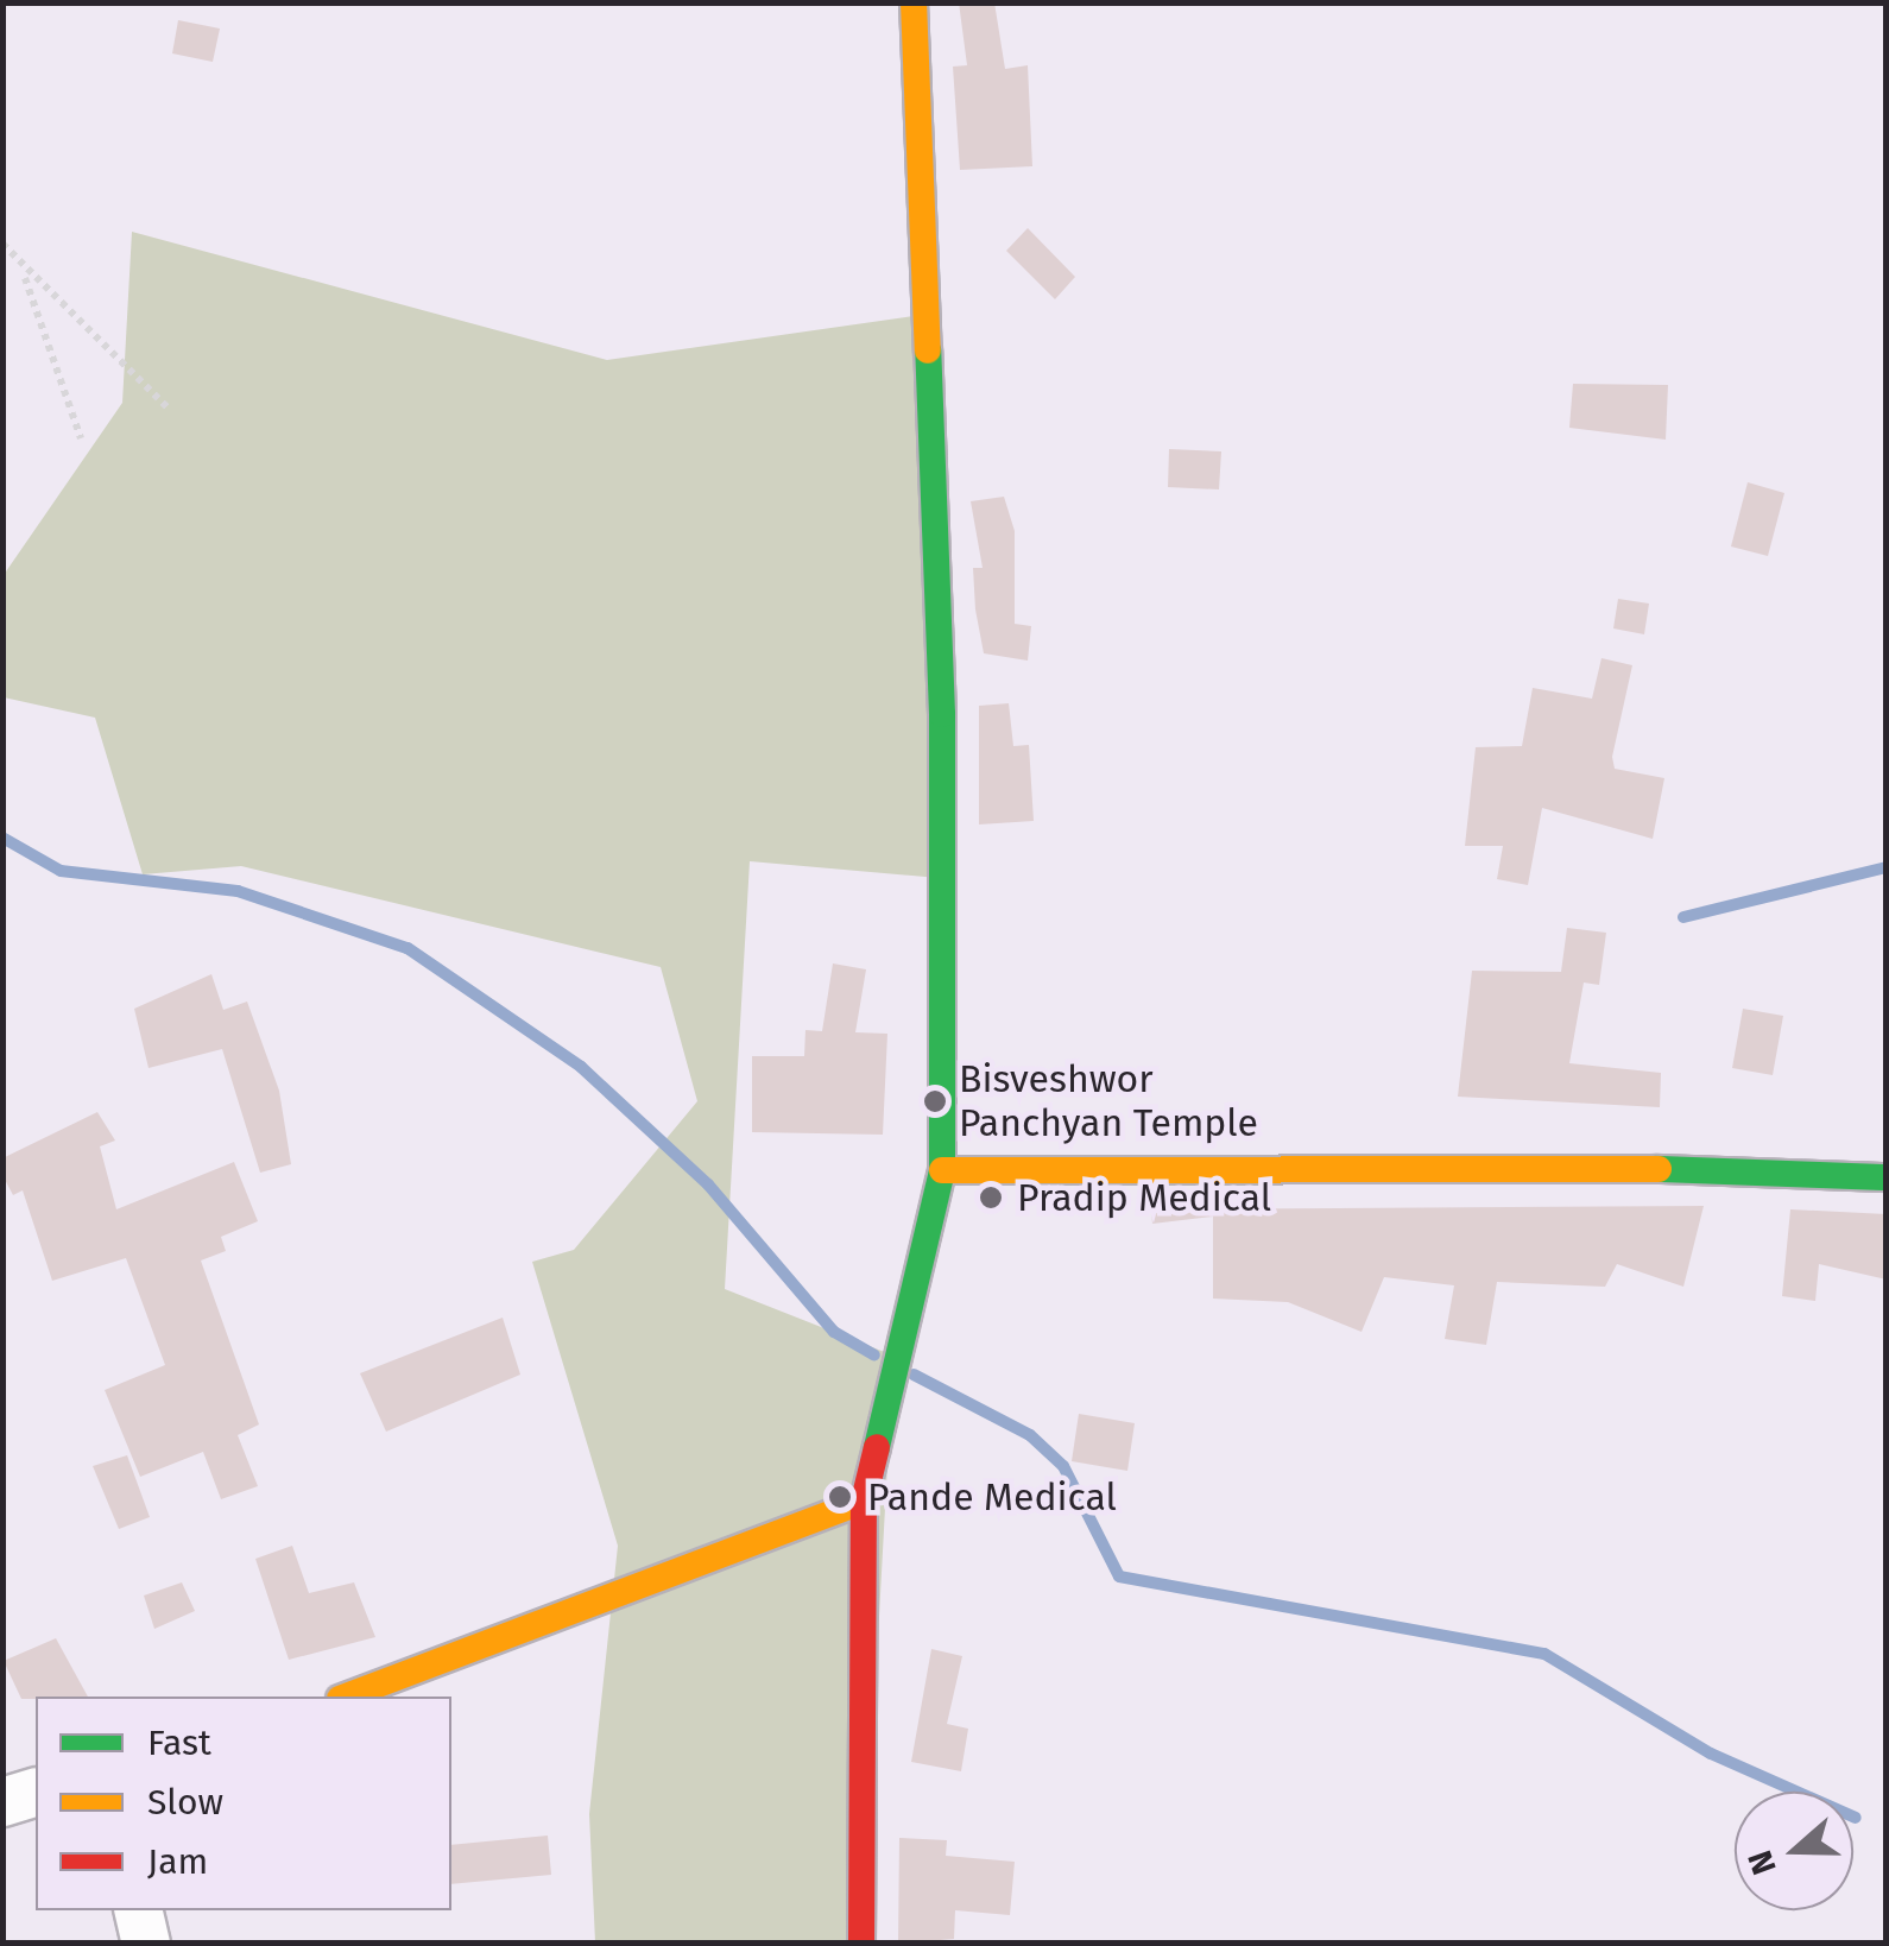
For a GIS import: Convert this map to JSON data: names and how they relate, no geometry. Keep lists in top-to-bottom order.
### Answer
{
  "places": ["Bisveshwor Panchyan Temple", "Pradip Medical", "Pande Medical"],
  "legend": ["Fast", "Slow", "Jam"],
  "north": "left"
}
